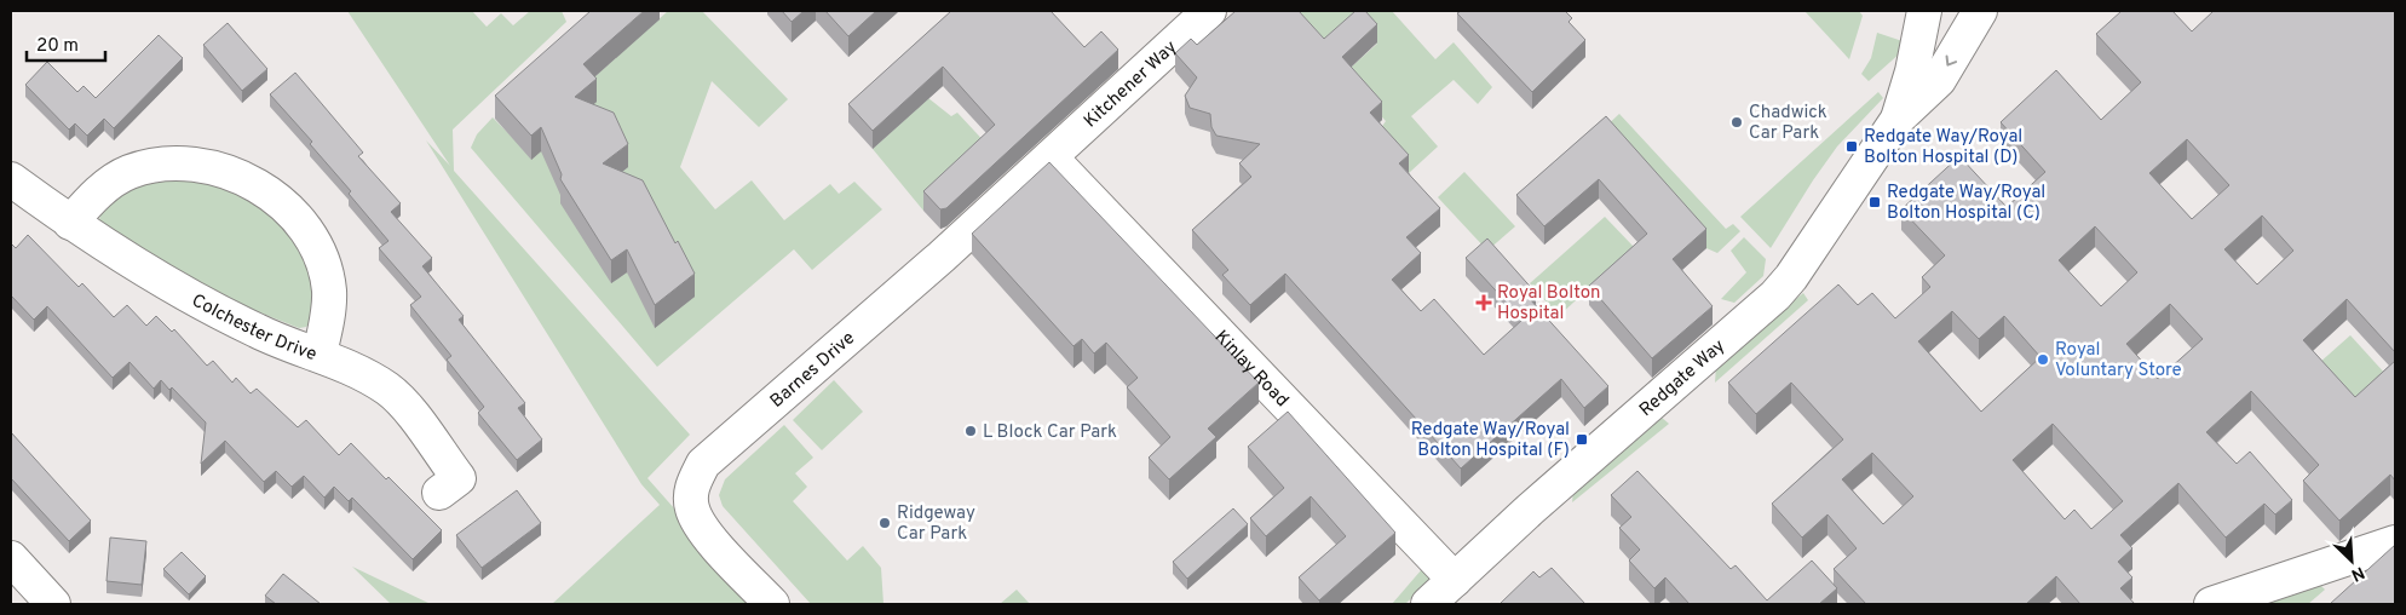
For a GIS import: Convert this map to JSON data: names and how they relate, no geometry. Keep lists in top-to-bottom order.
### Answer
{
  "streets": {
    "street": [
      "Kitchener Way",
      "Colchester Drive",
      "Barnes Drive",
      "Kinlay Road",
      "Redgate Way"
    ]
  },
  "crossings": [
    ["Kitchener Way", "Barnes Drive"],
    ["Kitchener Way", "Kinlay Road"],
    ["Barnes Drive", "Kinlay Road"],
    ["Kinlay Road", "Redgate Way"]
  ],
  "places": {
    "other": [
      "Chadwick Car Park",
      "Royal Voluntary Store",
      "L Block Car Park",
      "Ridgeway Car Park"
    ],
    "transit": ["Redgate Way/Royal Bolton Hospital (D)", "Redgate Way/Royal Bolton Hospital (C)", "Redgate Way/Royal Bolton Hospital (F)"],
    "health": ["Royal Bolton Hospital"]
  },
  "scale_bar": "20 m",
  "north": "bottom right"
}
